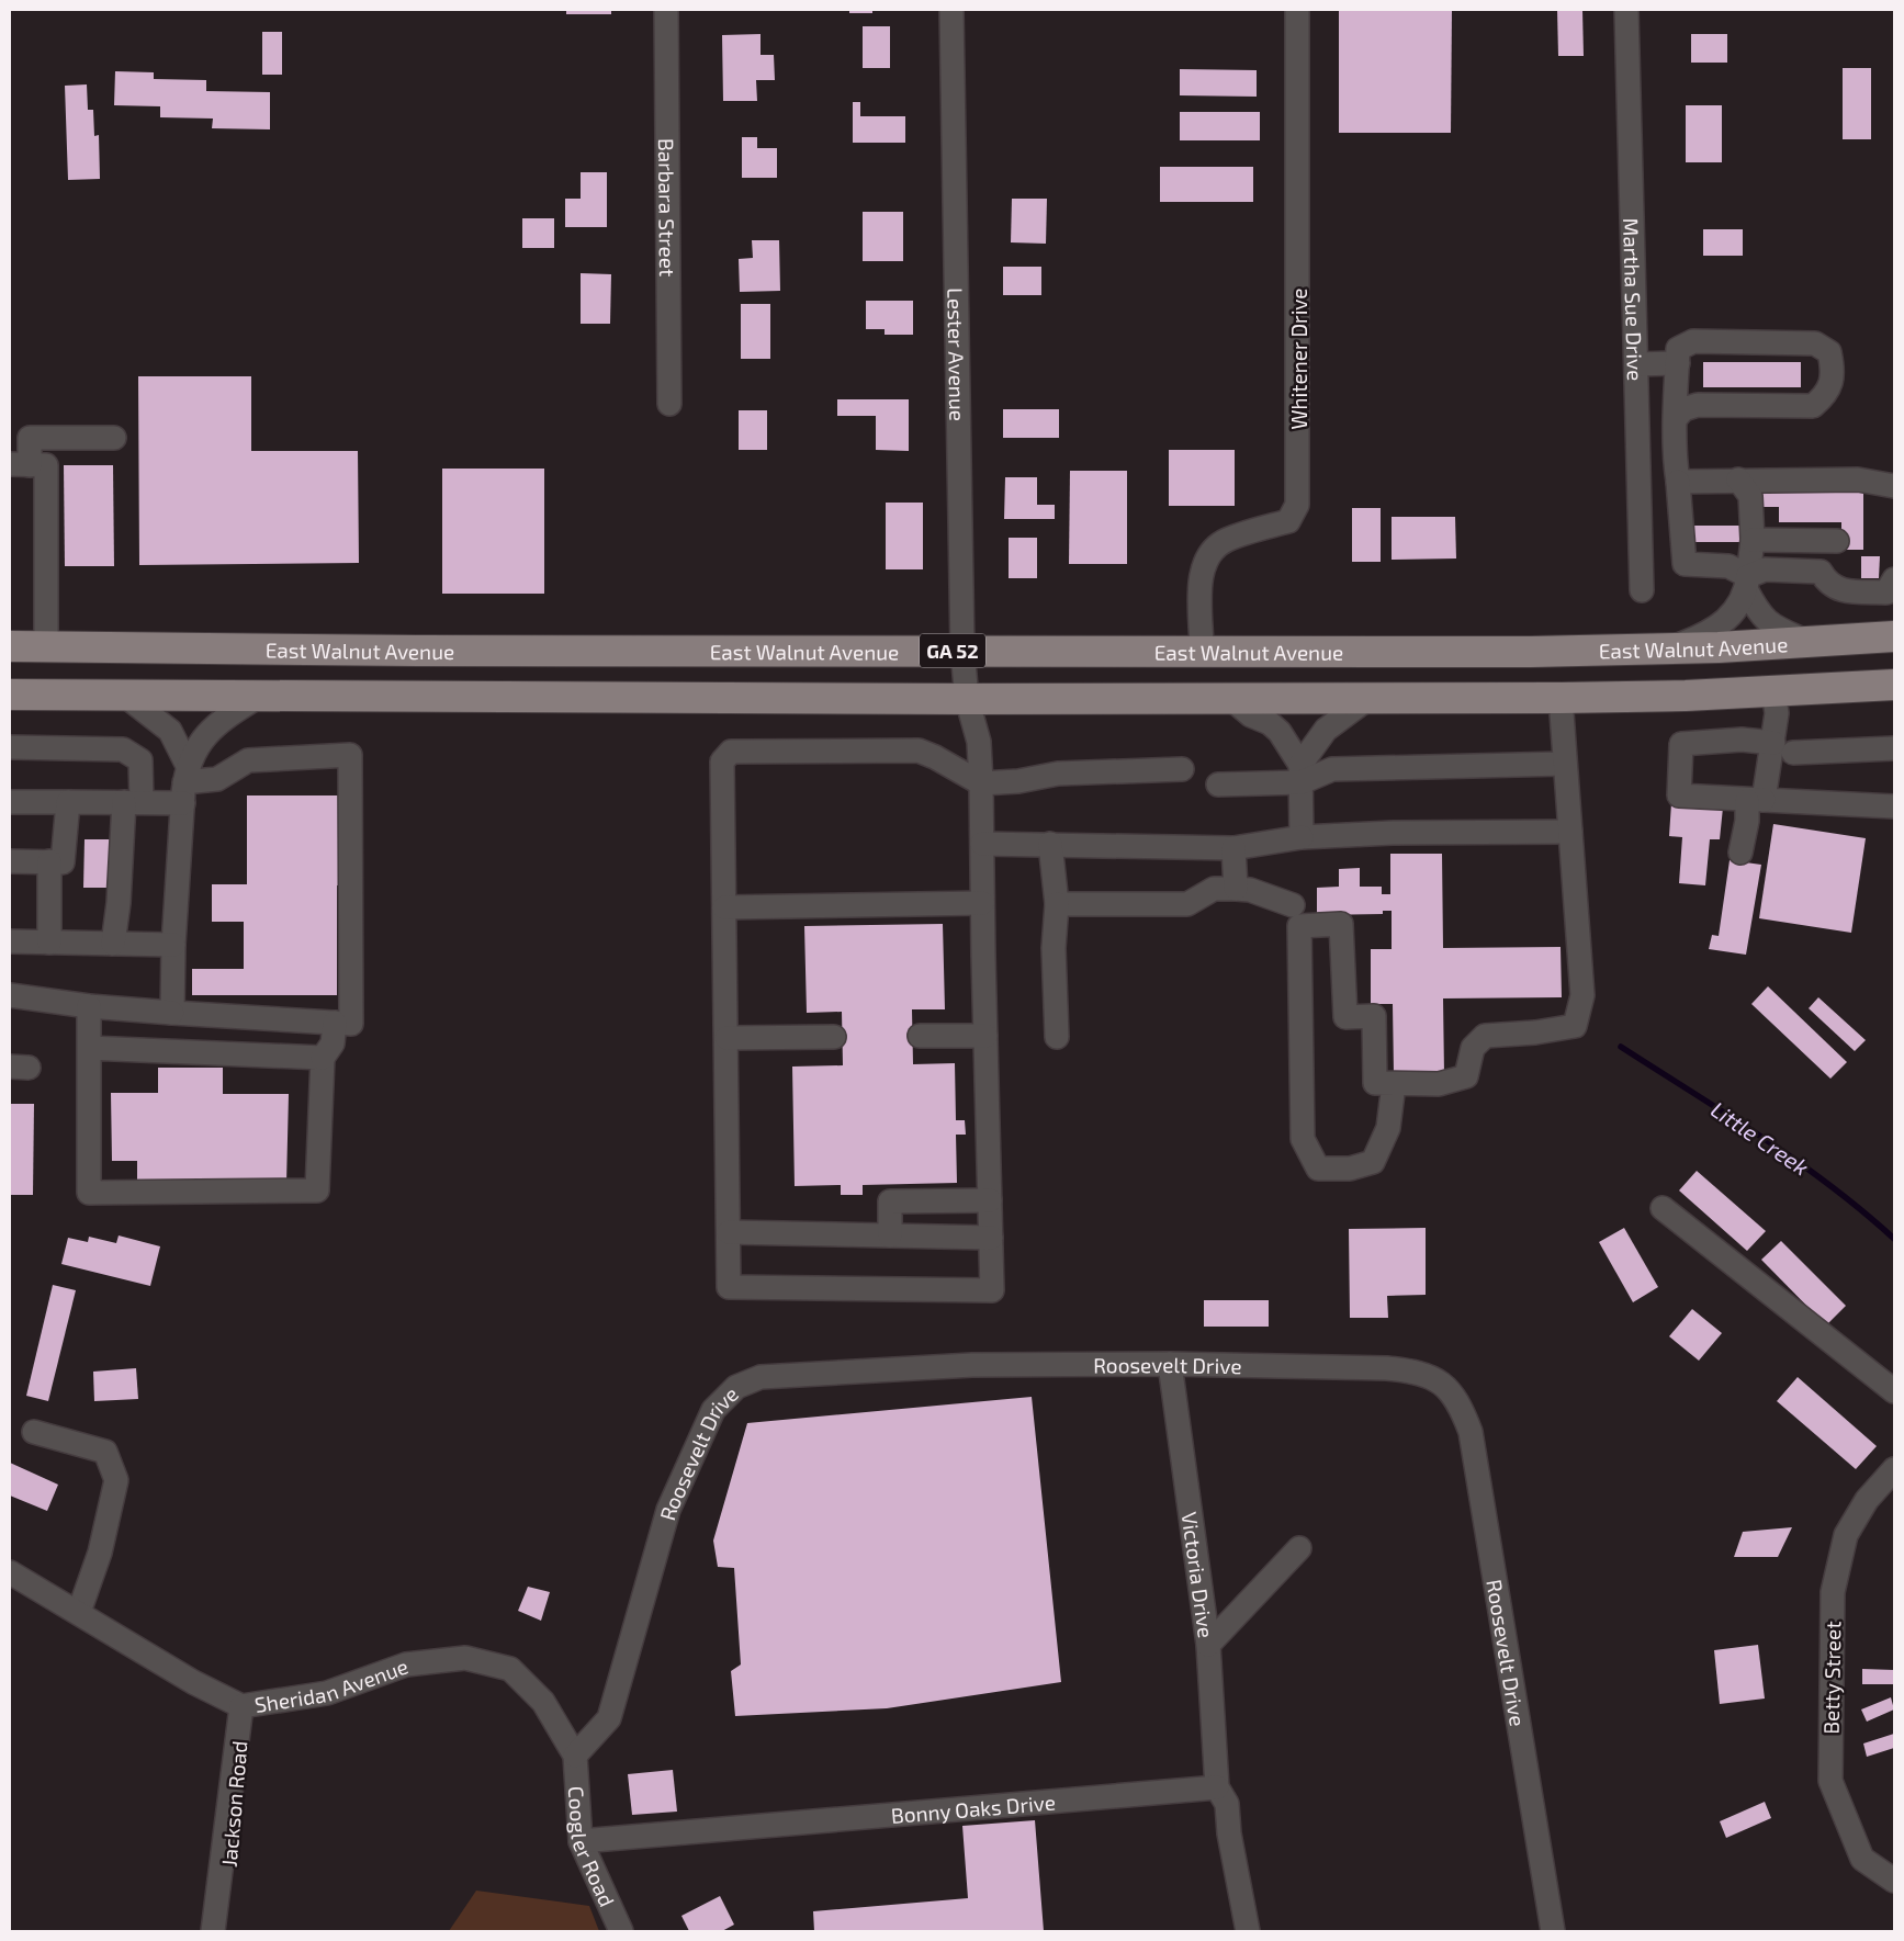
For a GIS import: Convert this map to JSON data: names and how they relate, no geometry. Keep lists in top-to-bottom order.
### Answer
{
  "streets": {
    "main road": ["East Walnut Avenue", "GA 52"],
    "street": [
      "Barbara Street",
      "Martha Sue Drive",
      "Lester Avenue",
      "Whitener Drive",
      "Roosevelt Drive",
      "Victoria Drive",
      "Betty Street",
      "Sheridan Avenue",
      "Jackson Road",
      "Bonny Oaks Drive",
      "Coogler Road"
    ]
  },
  "crossings": [
    ["Lester Avenue", "East Walnut Avenue"],
    ["Whitener Drive", "East Walnut Avenue"],
    ["Roosevelt Drive", "Victoria Drive"],
    ["Roosevelt Drive", "Sheridan Avenue"],
    ["Roosevelt Drive", "Coogler Road"],
    ["Victoria Drive", "Bonny Oaks Drive"],
    ["Sheridan Avenue", "Jackson Road"],
    ["Sheridan Avenue", "Coogler Road"],
    ["Bonny Oaks Drive", "Coogler Road"]
  ],
  "water": ["Little Creek"]
}
